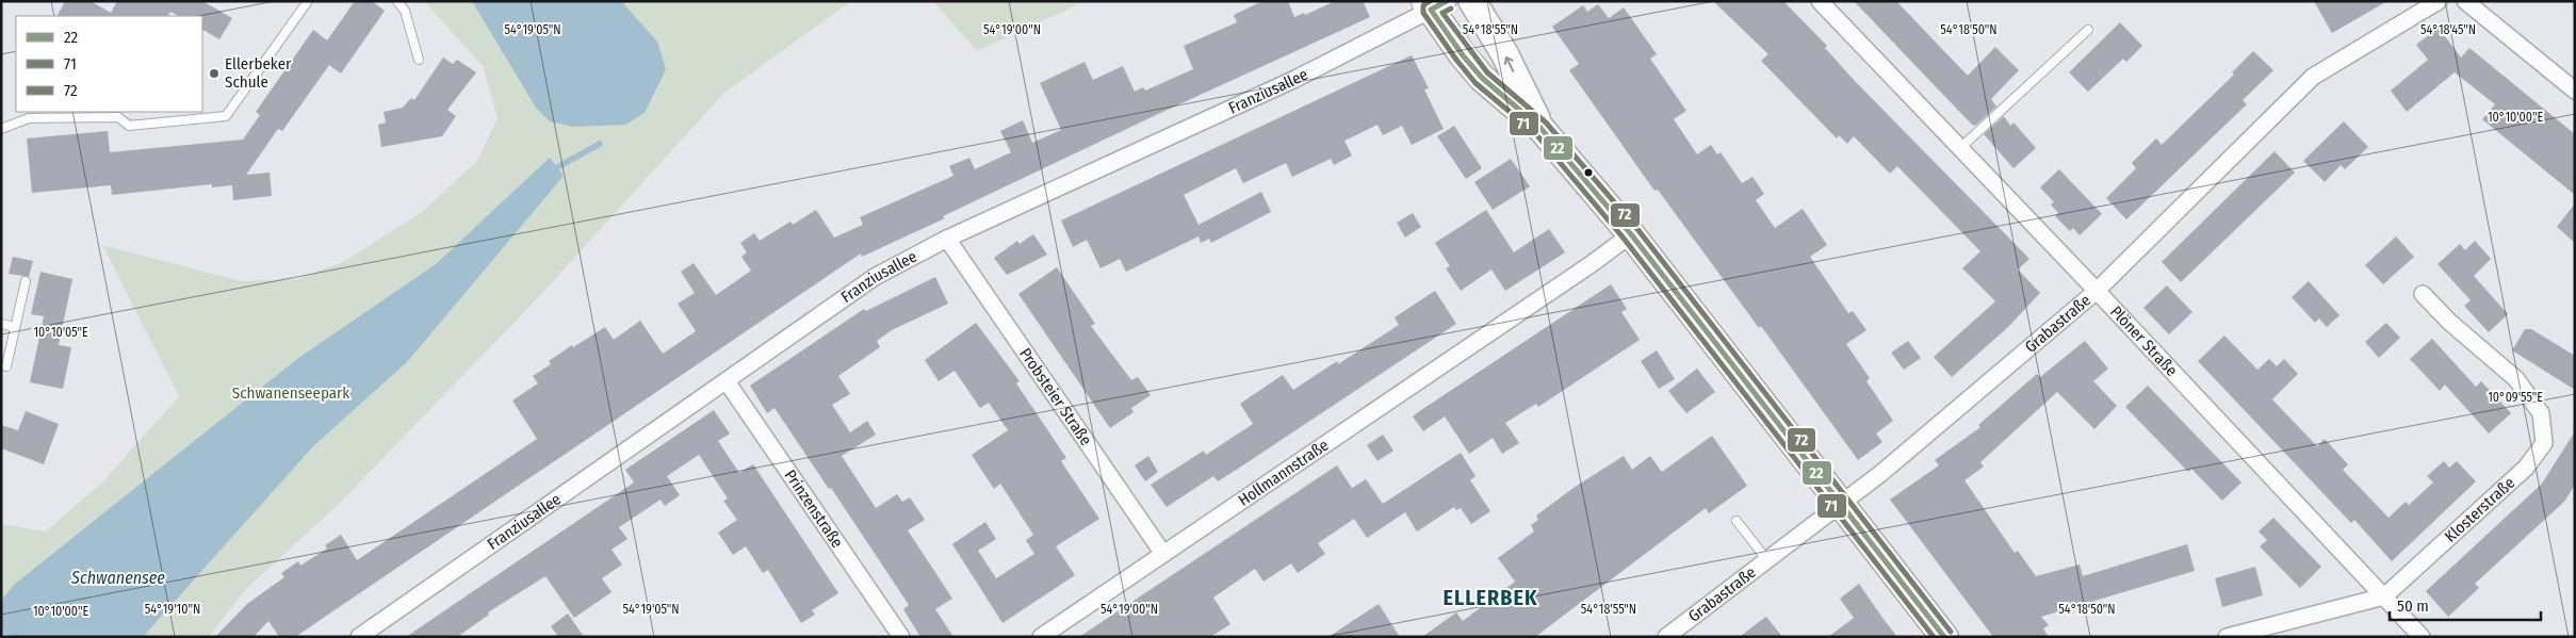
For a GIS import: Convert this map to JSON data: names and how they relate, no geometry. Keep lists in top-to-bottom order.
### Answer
{
  "streets": {
    "street": [
      "Franziusallee",
      "Grabastraße",
      "Plöner Straße",
      "Probsteier Straße",
      "Hollmannstraße",
      "Prinzenstraße",
      "Klosterstraße"
    ]
  },
  "crossings": [
    ["Franziusallee", "Probsteier Straße"],
    ["Franziusallee", "Prinzenstraße"],
    ["Grabastraße", "Plöner Straße"],
    ["Plöner Straße", "Klosterstraße"],
    ["Probsteier Straße", "Hollmannstraße"]
  ],
  "districts": ["ELLERBEK"],
  "water": ["Schwanensee"],
  "parks": ["Schwanenseepark"],
  "places": ["Ellerbeker Schule"],
  "lines": ["transit line 22", "transit line 71", "transit line 72"],
  "legend": ["22", "71", "72"],
  "scale_bar": "50 m",
  "coordinates": [
    "54°19'05\"N",
    "54°19'00\"N",
    "54°18'55\"N",
    "54°18'50\"N",
    "54°18'45\"N",
    "10°10'00\"E",
    "10°10'05\"E",
    "10°09'55\"E",
    "54°19'10\"N"
  ]
}
